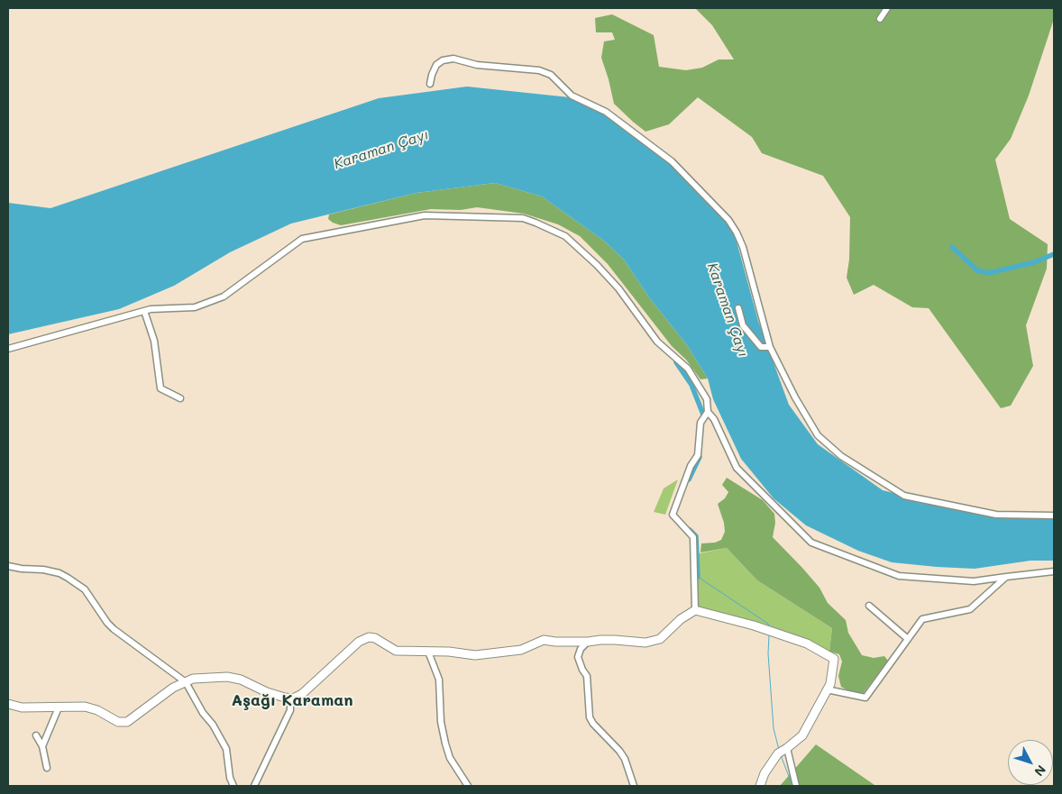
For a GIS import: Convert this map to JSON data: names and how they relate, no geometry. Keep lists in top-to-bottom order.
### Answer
{
  "districts": ["Aşağı Karaman"],
  "water": ["Karaman Çayı"],
  "north": "bottom right"
}
